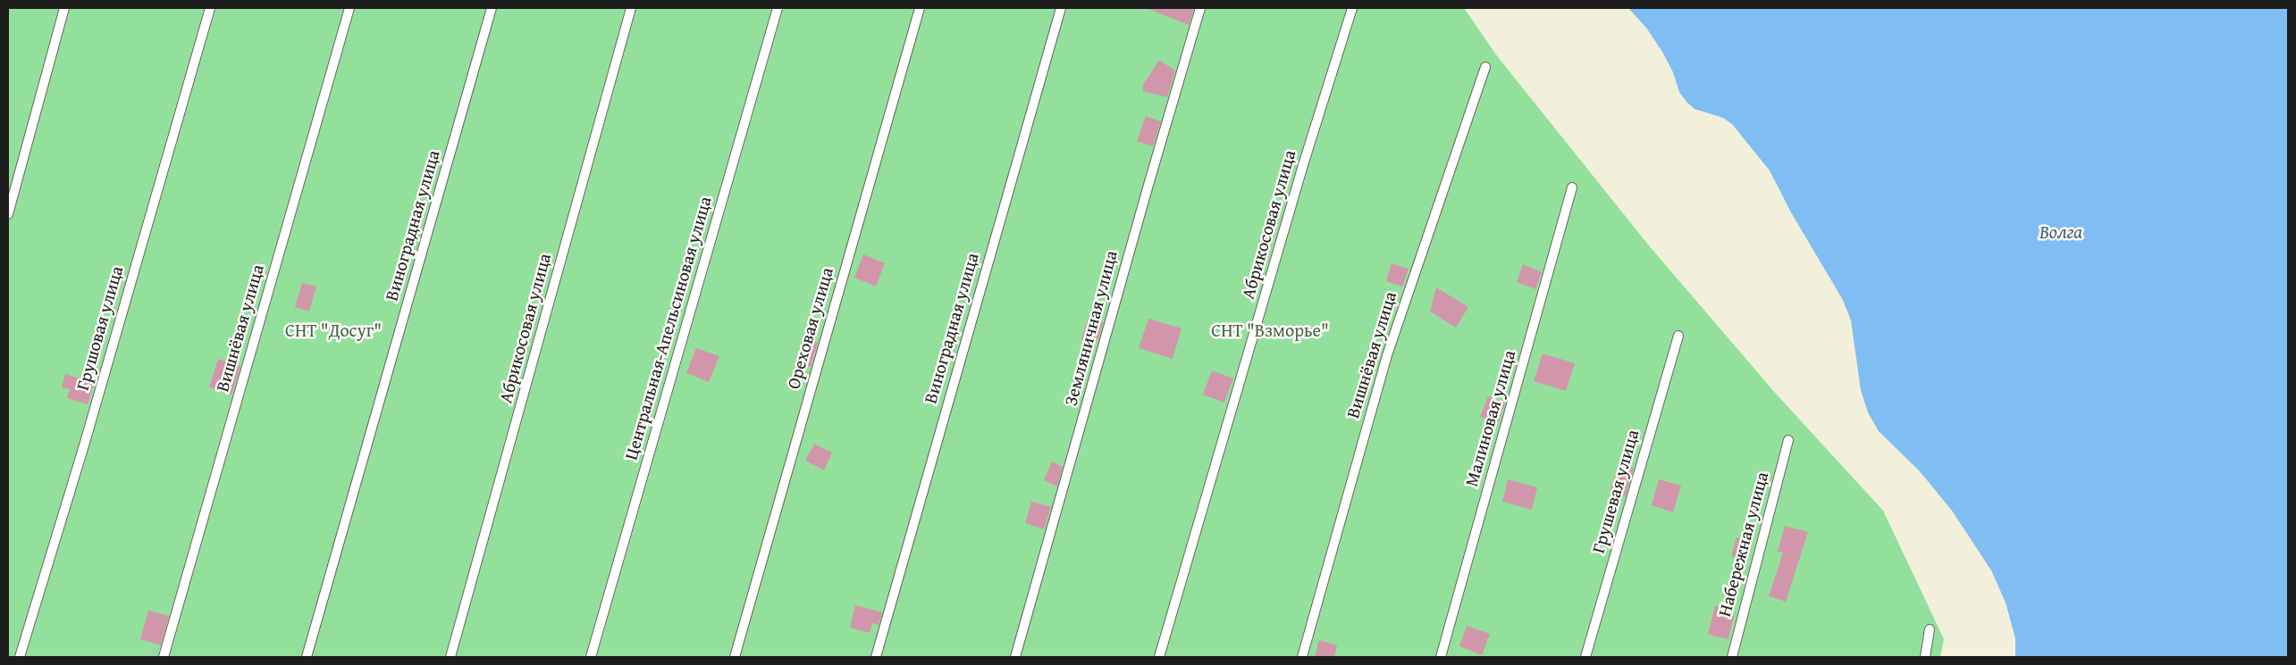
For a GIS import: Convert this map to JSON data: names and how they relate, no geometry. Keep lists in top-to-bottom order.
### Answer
{
  "streets": {
    "lane": [
      "Абрикосовая улица",
      "Виноградная улица",
      "Грушовая улица",
      "Вишнёвая улица",
      "Центральная-Апельсиновая улица",
      "Ореховая улица",
      "Земляничная улица",
      "Малиновая улица",
      "Грушевая улица",
      "Набережная улица"
    ]
  },
  "water": ["Волга"],
  "parks": ["СНТ \"Досуг\"", "СНТ \"Взморье\""]
}
